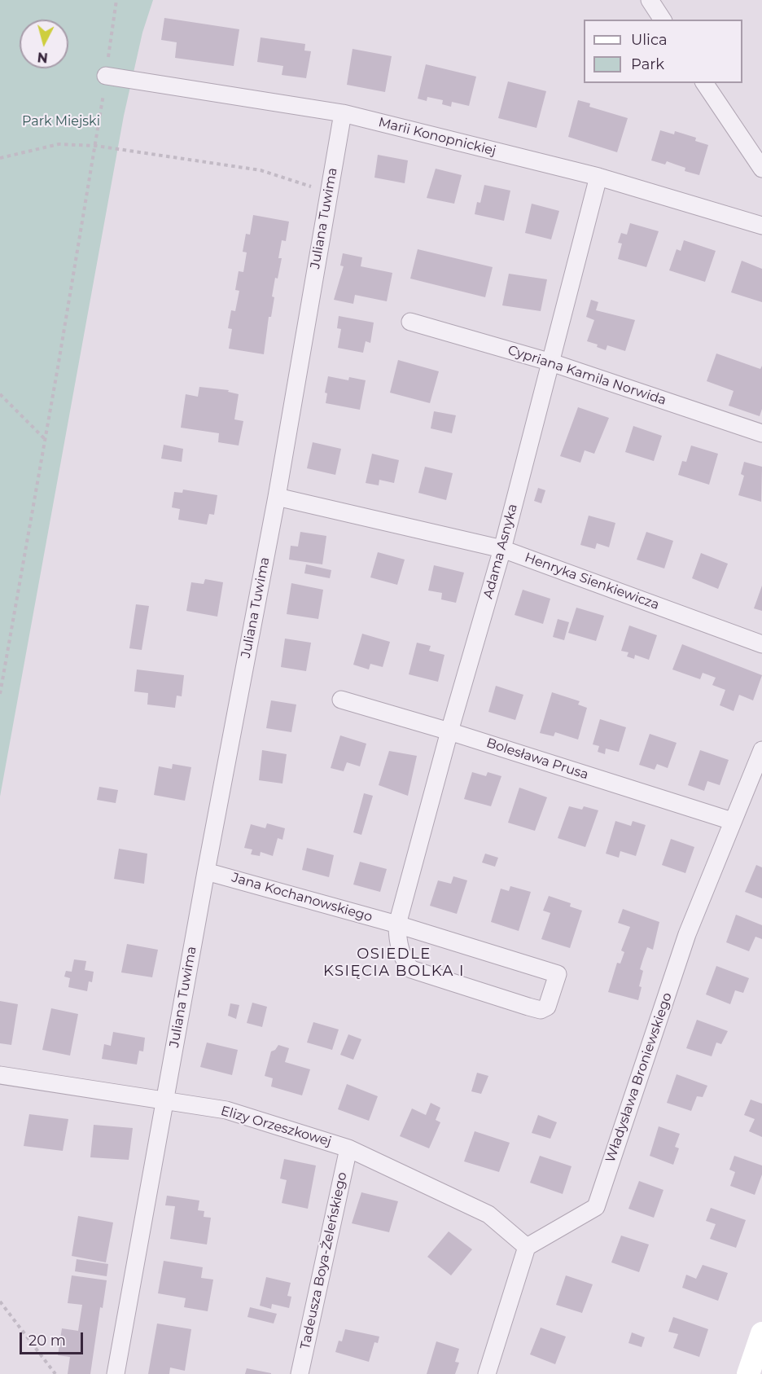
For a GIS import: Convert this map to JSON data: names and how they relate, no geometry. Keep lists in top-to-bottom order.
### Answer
{
  "streets": {
    "street": [
      "Marii Konopnickiej",
      "Juliana Tuwima",
      "Cypriana Kamila Norwida",
      "Adama Asnyka",
      "Henryka Sienkiewicza",
      "Bolesława Prusa",
      "Jana Kochanowskiego",
      "Władysława Broniewskiego",
      "Elizy Orzeszkowej",
      "Tadeusza Boya-Żeleńskiego"
    ]
  },
  "crossings": [
    ["Marii Konopnickiej", "Juliana Tuwima"],
    ["Marii Konopnickiej", "Adama Asnyka"],
    ["Juliana Tuwima", "Henryka Sienkiewicza"],
    ["Juliana Tuwima", "Jana Kochanowskiego"],
    ["Juliana Tuwima", "Elizy Orzeszkowej"],
    ["Cypriana Kamila Norwida", "Adama Asnyka"],
    ["Adama Asnyka", "Henryka Sienkiewicza"],
    ["Adama Asnyka", "Bolesława Prusa"],
    ["Adama Asnyka", "Jana Kochanowskiego"],
    ["Bolesława Prusa", "Władysława Broniewskiego"],
    ["Władysława Broniewskiego", "Elizy Orzeszkowej"],
    ["Elizy Orzeszkowej", "Tadeusza Boya-Żeleńskiego"]
  ],
  "districts": ["OSIEDLE KSIĘCIA BOLKA I"],
  "parks": ["Park Miejski"],
  "legend": ["Ulica", "Park"],
  "scale_bar": "20 m",
  "north": "bottom"
}
